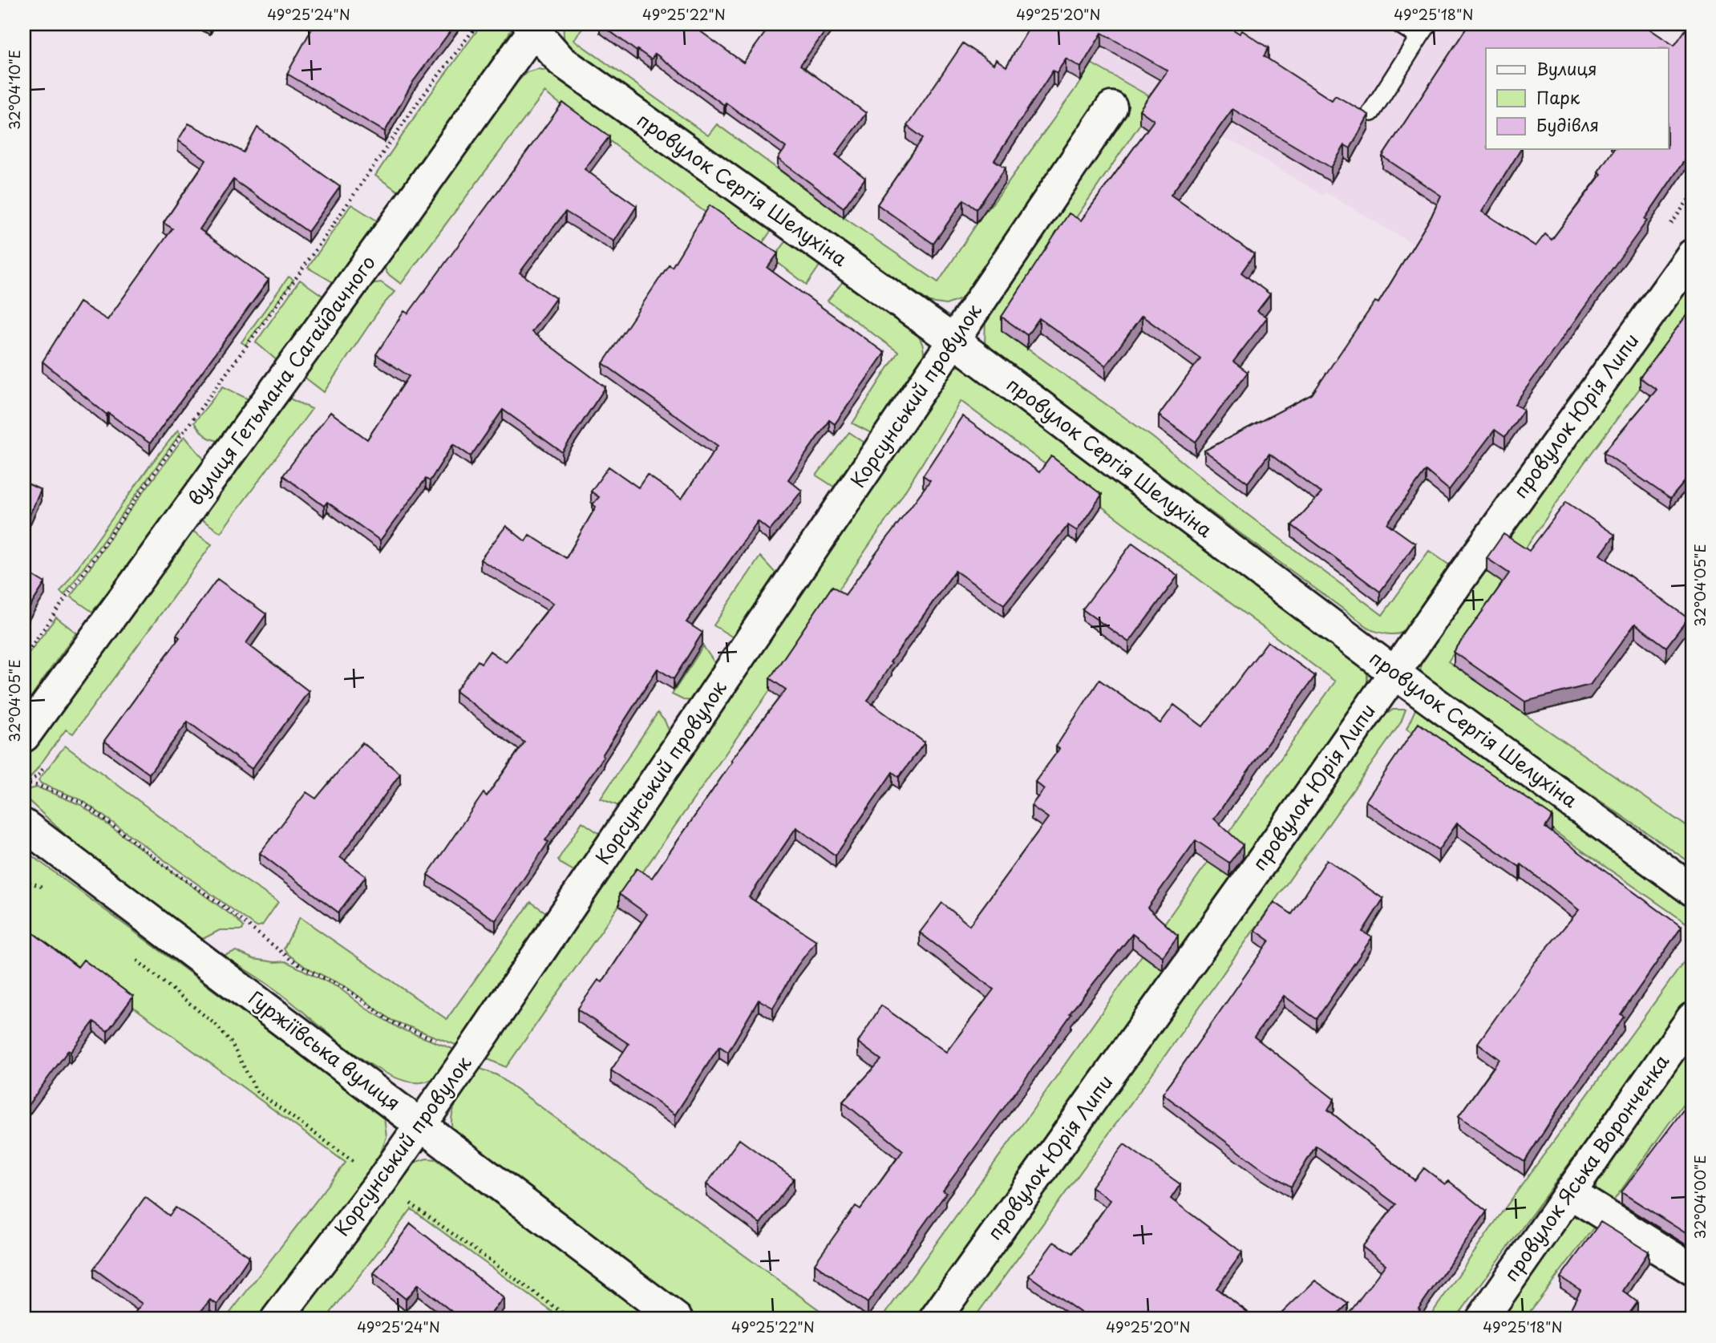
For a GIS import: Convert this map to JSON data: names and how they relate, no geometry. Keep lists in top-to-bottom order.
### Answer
{
  "streets": {
    "street": [
      "провулок Сергія Шелухіна",
      "вулиця Гетьмана Сагайдачного",
      "Корсунський провулок",
      "провулок Юрія Липи",
      "Гуржіївська вулиця",
      "провулок Яська Воронченка"
    ]
  },
  "crossings": [
    ["провулок Сергія Шелухіна", "вулиця Гетьмана Сагайдачного"],
    ["провулок Сергія Шелухіна", "Корсунський провулок"],
    ["провулок Сергія Шелухіна", "провулок Юрія Липи"],
    ["Корсунський провулок", "Гуржіївська вулиця"]
  ],
  "legend": ["Вулиця", "Парк", "Будівля"],
  "coordinates": [
    "49°25'24\"N",
    "49°25'22\"N",
    "49°25'20\"N",
    "49°25'18\"N",
    "32°04'10\"E",
    "32°04'05\"E",
    "32°04'00\"E"
  ]
}
